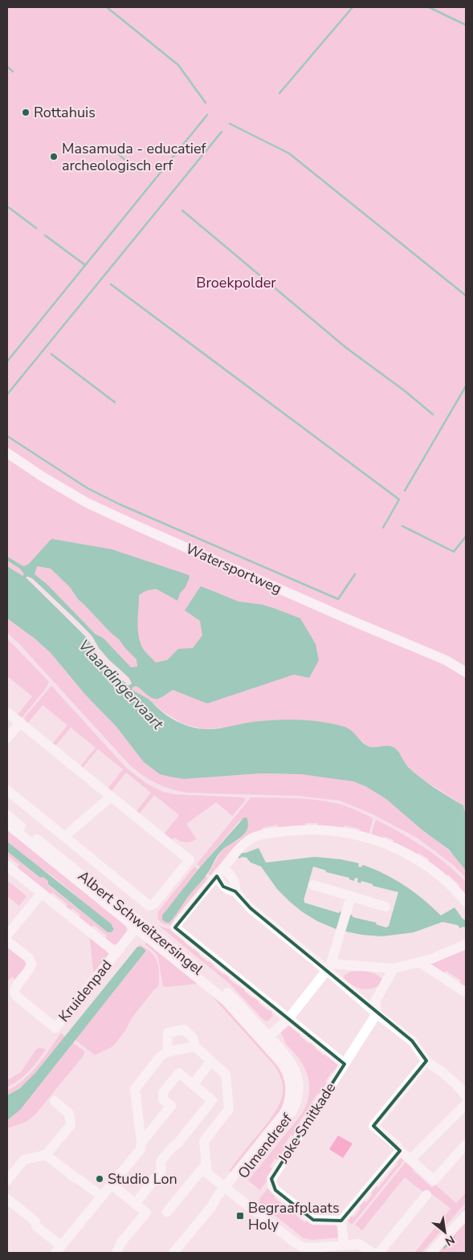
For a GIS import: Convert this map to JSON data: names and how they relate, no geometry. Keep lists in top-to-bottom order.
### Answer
{
  "streets": {
    "street": [
      "Watersportweg",
      "Albert Schweitzersingel",
      "Kruidenpad",
      "Joke Smitkade",
      "Olmendreef"
    ]
  },
  "crossings": [
    ["Albert Schweitzersingel", "Kruidenpad"],
    ["Albert Schweitzersingel", "Olmendreef"]
  ],
  "water": ["Vlaardingervaart"],
  "parks": ["Broekpolder"],
  "places": {
    "other": ["Rottahuis", "Masamuda - educatief archeologisch erf", "Studio Lon"],
    "transit": ["Begraafplaats Holy"]
  },
  "north": "bottom right"
}
